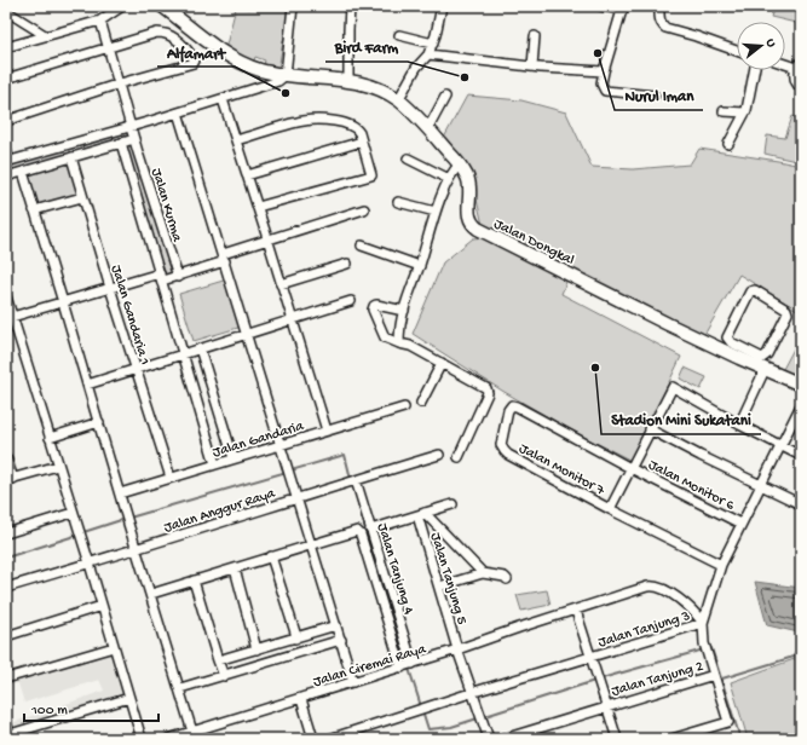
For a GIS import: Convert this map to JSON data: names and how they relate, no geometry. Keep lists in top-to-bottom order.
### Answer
{
  "streets": {
    "street": [
      "Jalan Kurma",
      "Jalan Dongkal",
      "Jalan Gandaria 1",
      "Jalan Gandaria",
      "Jalan Monitor 7",
      "Jalan Monitor 6",
      "Jalan Anggur Raya",
      "Jalan Tanjung 4",
      "Jalan Tanjung 5",
      "Jalan Tanjung 3",
      "Jalan Ciremai Raya",
      "Jalan Tanjung 2"
    ]
  },
  "crossings": [
    ["Jalan Kurma", "Jalan Gandaria"],
    ["Jalan Gandaria 1", "Jalan Gandaria"],
    ["Jalan Monitor 7", "Jalan Monitor 6"],
    ["Jalan Anggur Raya", "Jalan Tanjung 4"],
    ["Jalan Tanjung 4", "Jalan Ciremai Raya"],
    ["Jalan Tanjung 5", "Jalan Tanjung 3"],
    ["Jalan Tanjung 5", "Jalan Ciremai Raya"]
  ],
  "places": [
    "Nurul Iman",
    "Bird Farm",
    "Alfamart",
    "Stadion Mini Sukatani"
  ],
  "scale_bar": "100 m",
  "north": "right"
}
